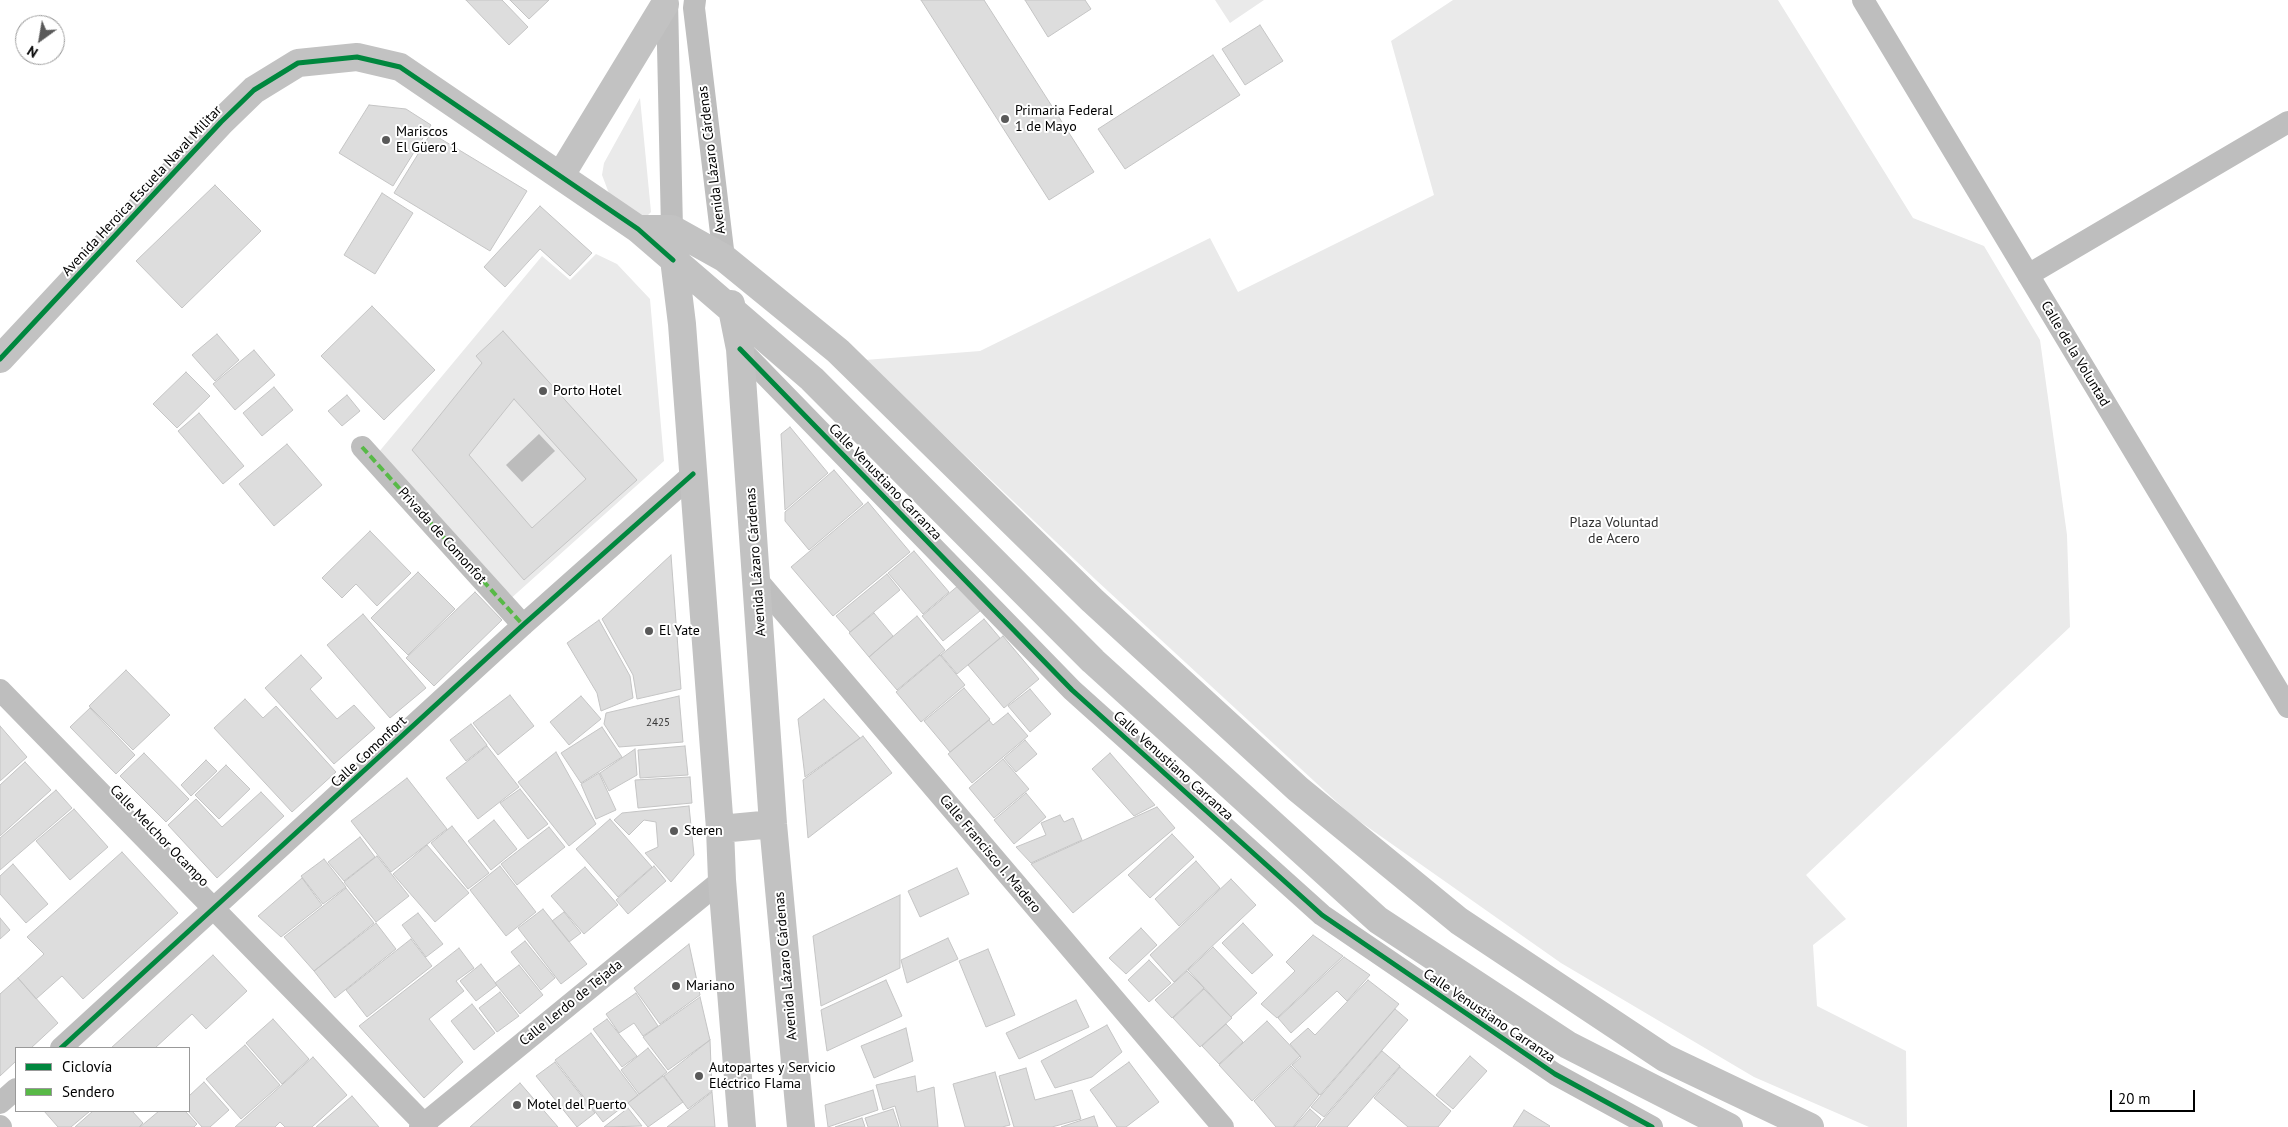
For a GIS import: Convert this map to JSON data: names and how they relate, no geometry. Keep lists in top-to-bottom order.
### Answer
{
  "streets": {
    "main road": ["Avenida Lázaro Cárdenas", "Avenida Heroica Escuela Naval Militar"],
    "street": [
      "Calle de la Voluntad",
      "Calle Venustiano Carranza",
      "Privada de Comonfot",
      "Calle Comonfort",
      "Calle Melchor Ocampo",
      "Calle Francisco I. Madero",
      "Calle Lerdo de Tejada"
    ]
  },
  "crossings": [
    ["Avenida Lázaro Cárdenas", "Avenida Heroica Escuela Naval Militar"],
    ["Avenida Lázaro Cárdenas", "Calle Venustiano Carranza"],
    ["Avenida Lázaro Cárdenas", "Calle Francisco I. Madero"],
    ["Privada de Comonfot", "Calle Comonfort"],
    ["Calle Comonfort", "Calle Melchor Ocampo"],
    ["Calle Melchor Ocampo", "Calle Lerdo de Tejada"]
  ],
  "parks": ["Plaza Voluntad de Acero"],
  "places": [
    "Primaria Federal 1 de Mayo",
    "Mariscos El Güero 1",
    "Porto Hotel",
    "El Yate",
    "Steren",
    "Mariano",
    "Autopartes y Servicio Eléctrico Flama",
    "Motel del Puerto"
  ],
  "house_numbers": ["2425"],
  "legend": ["Ciclovía", "Sendero"],
  "scale_bar": "20 m",
  "north": "bottom left"
}
